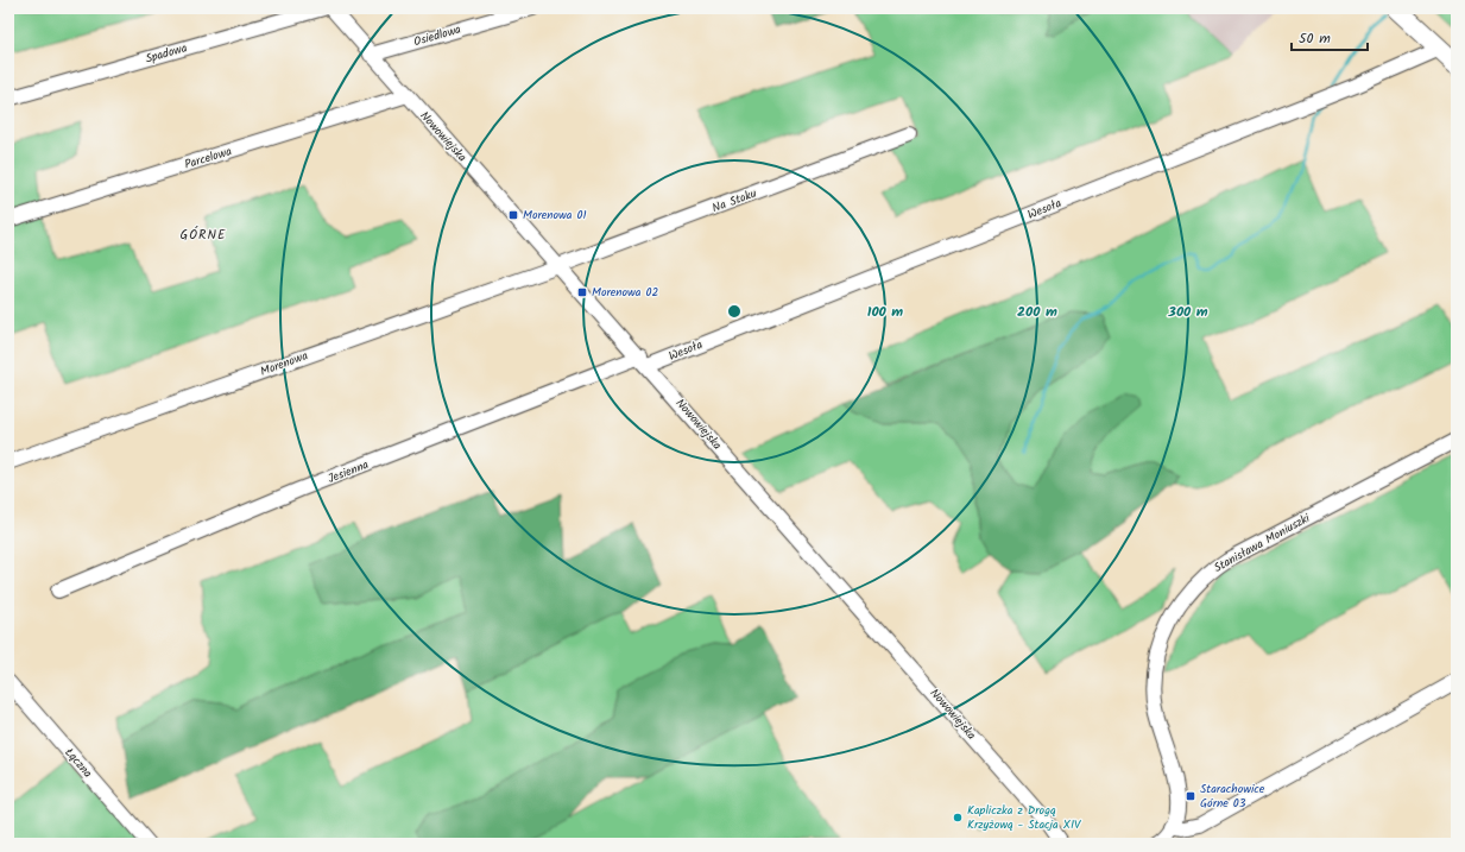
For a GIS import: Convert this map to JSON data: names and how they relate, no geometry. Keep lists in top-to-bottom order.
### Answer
{
  "streets": {
    "street": [
      "Osiedlowa",
      "Spadowa",
      "Nowowiejska",
      "Parcelowa",
      "Na Stoku",
      "Wesoła",
      "Morenowa",
      "Jesienna",
      "Stanisława Moniuszki",
      "Łączna"
    ]
  },
  "crossings": [
    ["Osiedlowa", "Nowowiejska"],
    ["Nowowiejska", "Parcelowa"],
    ["Nowowiejska", "Na Stoku"],
    ["Nowowiejska", "Wesoła"],
    ["Nowowiejska", "Morenowa"],
    ["Nowowiejska", "Jesienna"],
    ["Na Stoku", "Morenowa"],
    ["Wesoła", "Jesienna"]
  ],
  "districts": ["GÓRNE"],
  "places": {
    "transit": ["Morenowa 01", "Morenowa 02", "Starachowice Górne 03"],
    "other": ["Kapliczka z Drogą Krzyżową - Stacja XIV"]
  },
  "scale_bar": "50 m",
  "rings": ["100 m", "200 m", "300 m"]
}
